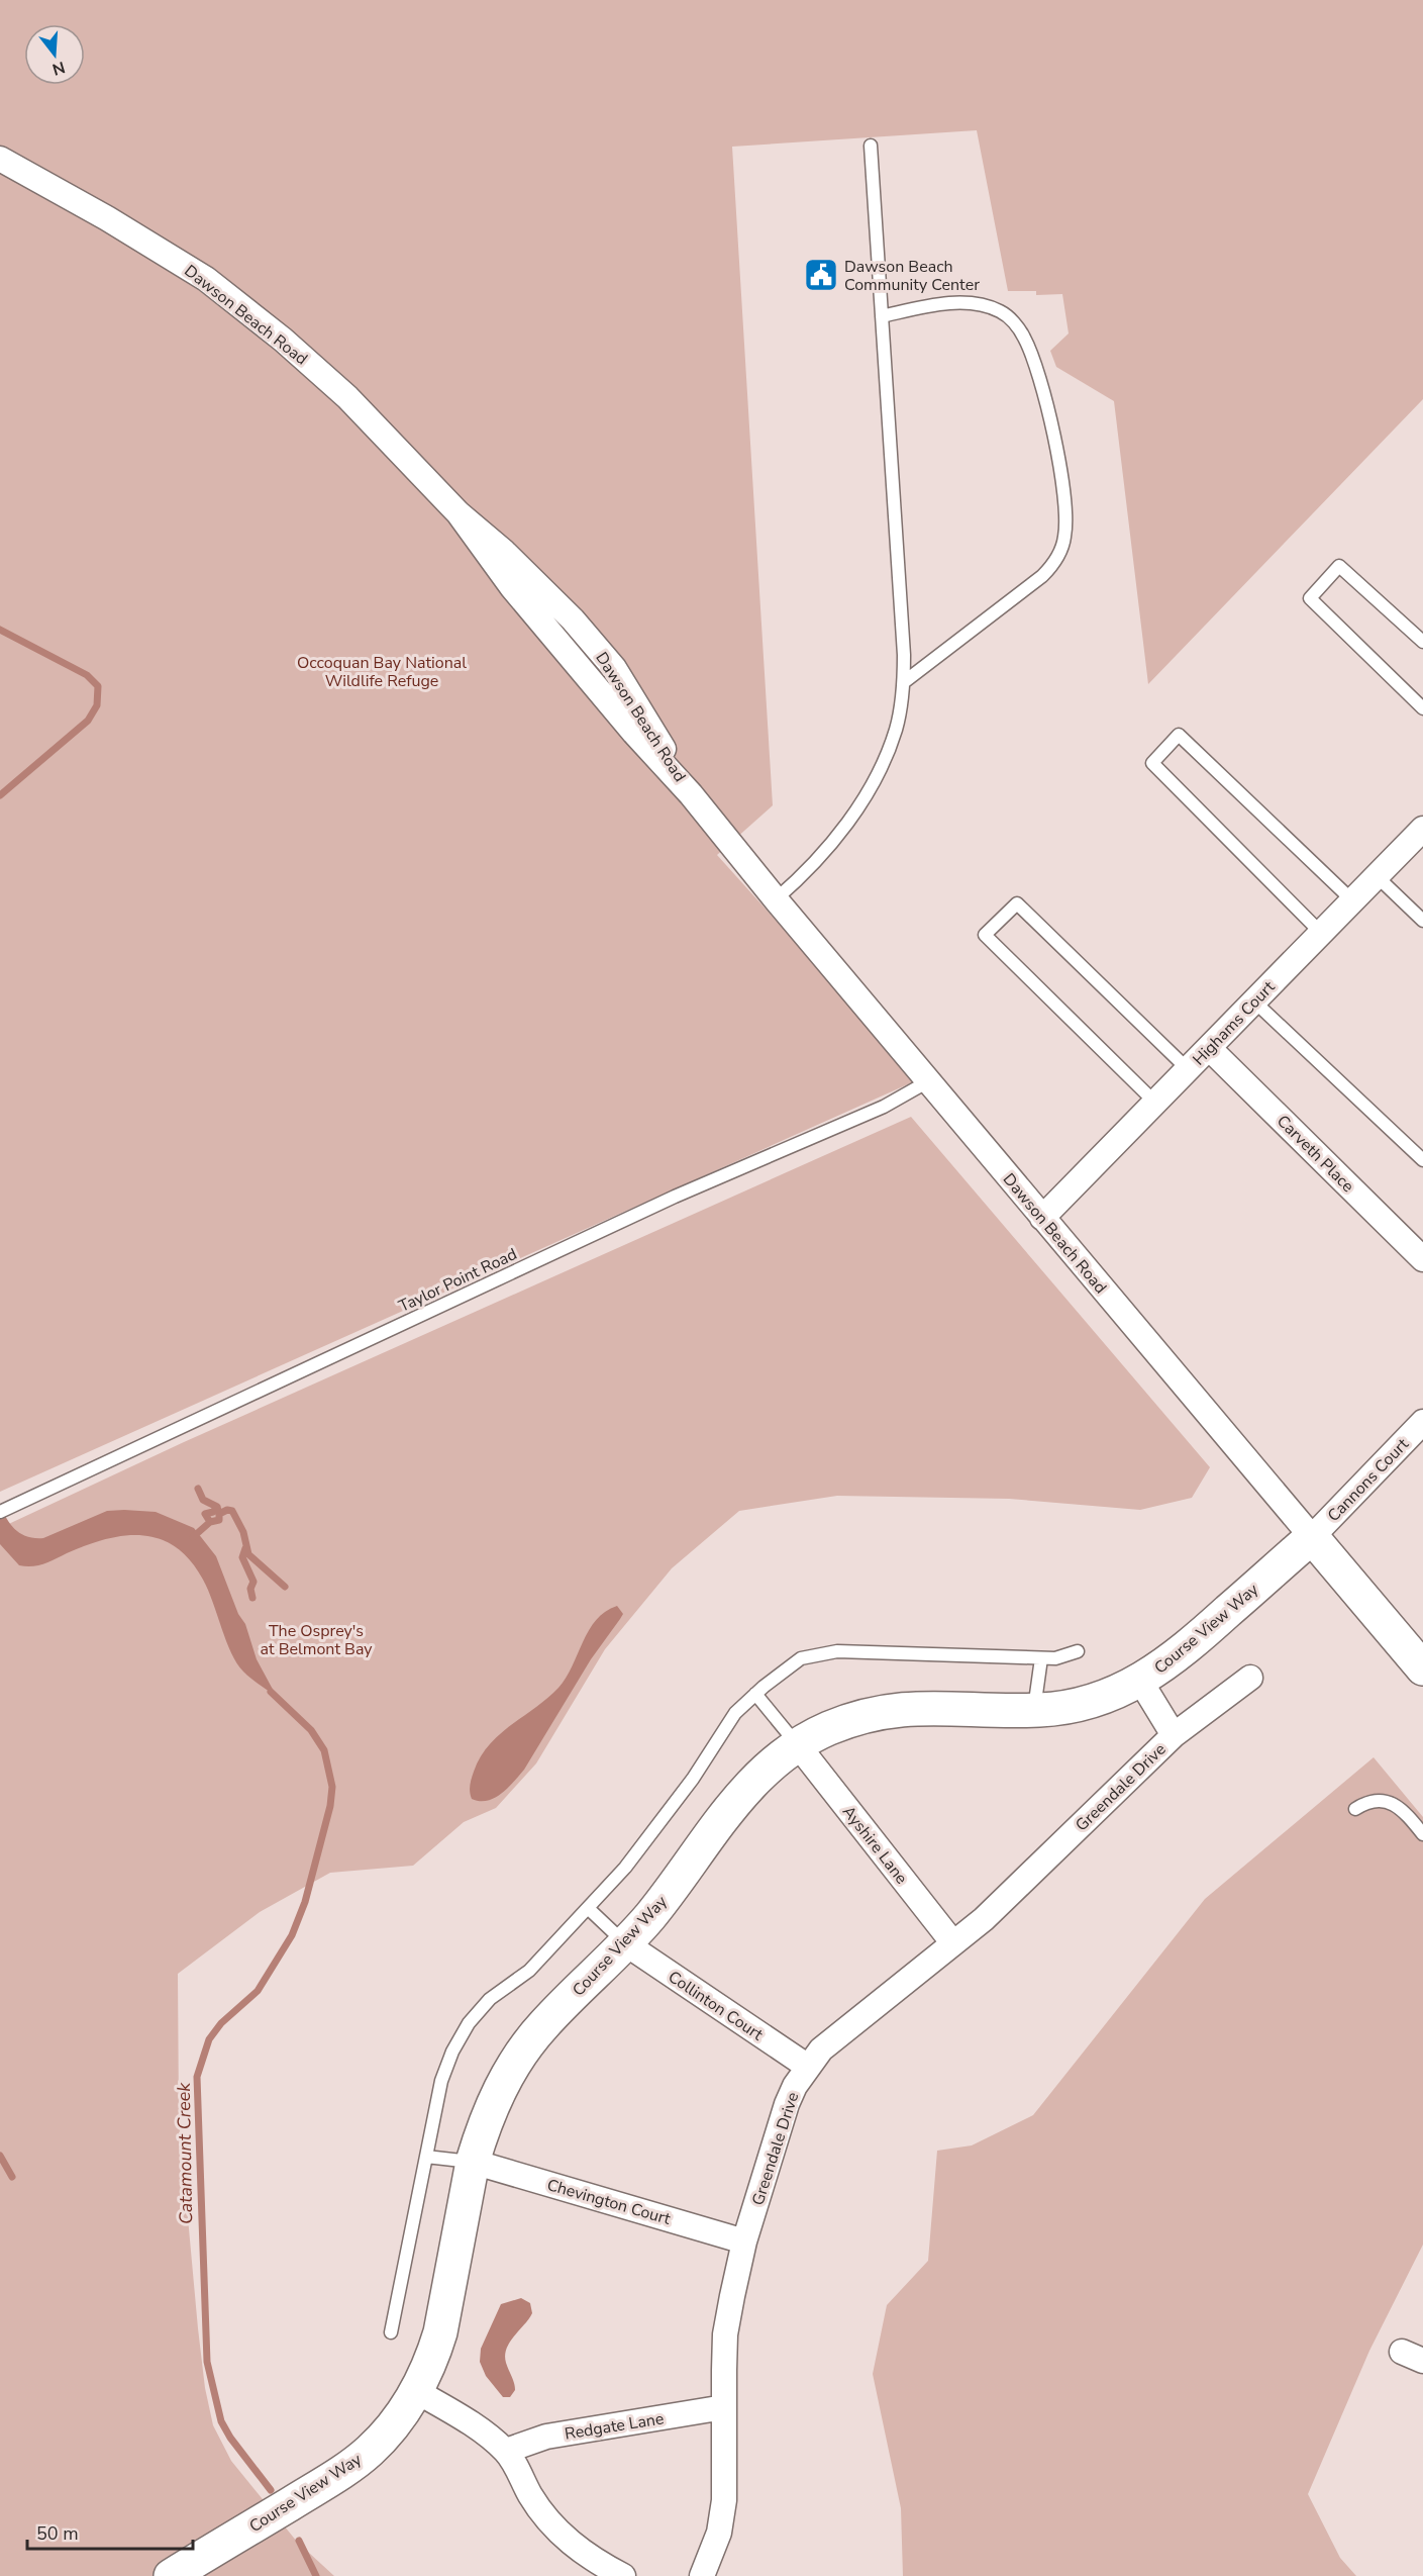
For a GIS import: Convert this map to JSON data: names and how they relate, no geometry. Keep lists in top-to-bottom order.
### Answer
{
  "streets": {
    "street": [
      "Dawson Beach Road",
      "Highams Court",
      "Carveth Place",
      "Cannons Court",
      "Course View Way",
      "Greendale Drive",
      "Ayshire Lane",
      "Collinton Court",
      "Chevington Court",
      "Redgate Lane"
    ],
    "lane": ["Taylor Point Road"]
  },
  "crossings": [
    ["Dawson Beach Road", "Highams Court"],
    ["Dawson Beach Road", "Taylor Point Road"],
    ["Dawson Beach Road", "Cannons Court"],
    ["Dawson Beach Road", "Course View Way"],
    ["Highams Court", "Carveth Place"],
    ["Cannons Court", "Course View Way"],
    ["Course View Way", "Greendale Drive"],
    ["Course View Way", "Ayshire Lane"],
    ["Course View Way", "Collinton Court"],
    ["Course View Way", "Chevington Court"],
    ["Greendale Drive", "Ayshire Lane"],
    ["Greendale Drive", "Collinton Court"],
    ["Greendale Drive", "Chevington Court"],
    ["Greendale Drive", "Redgate Lane"]
  ],
  "water": ["Catamount Creek"],
  "parks": ["Occoquan Bay National Wildlife Refuge", "The Osprey's at Belmont Bay"],
  "places": {
    "public building": ["Dawson Beach Community Center"]
  },
  "scale_bar": "50 m",
  "north": "bottom"
}
